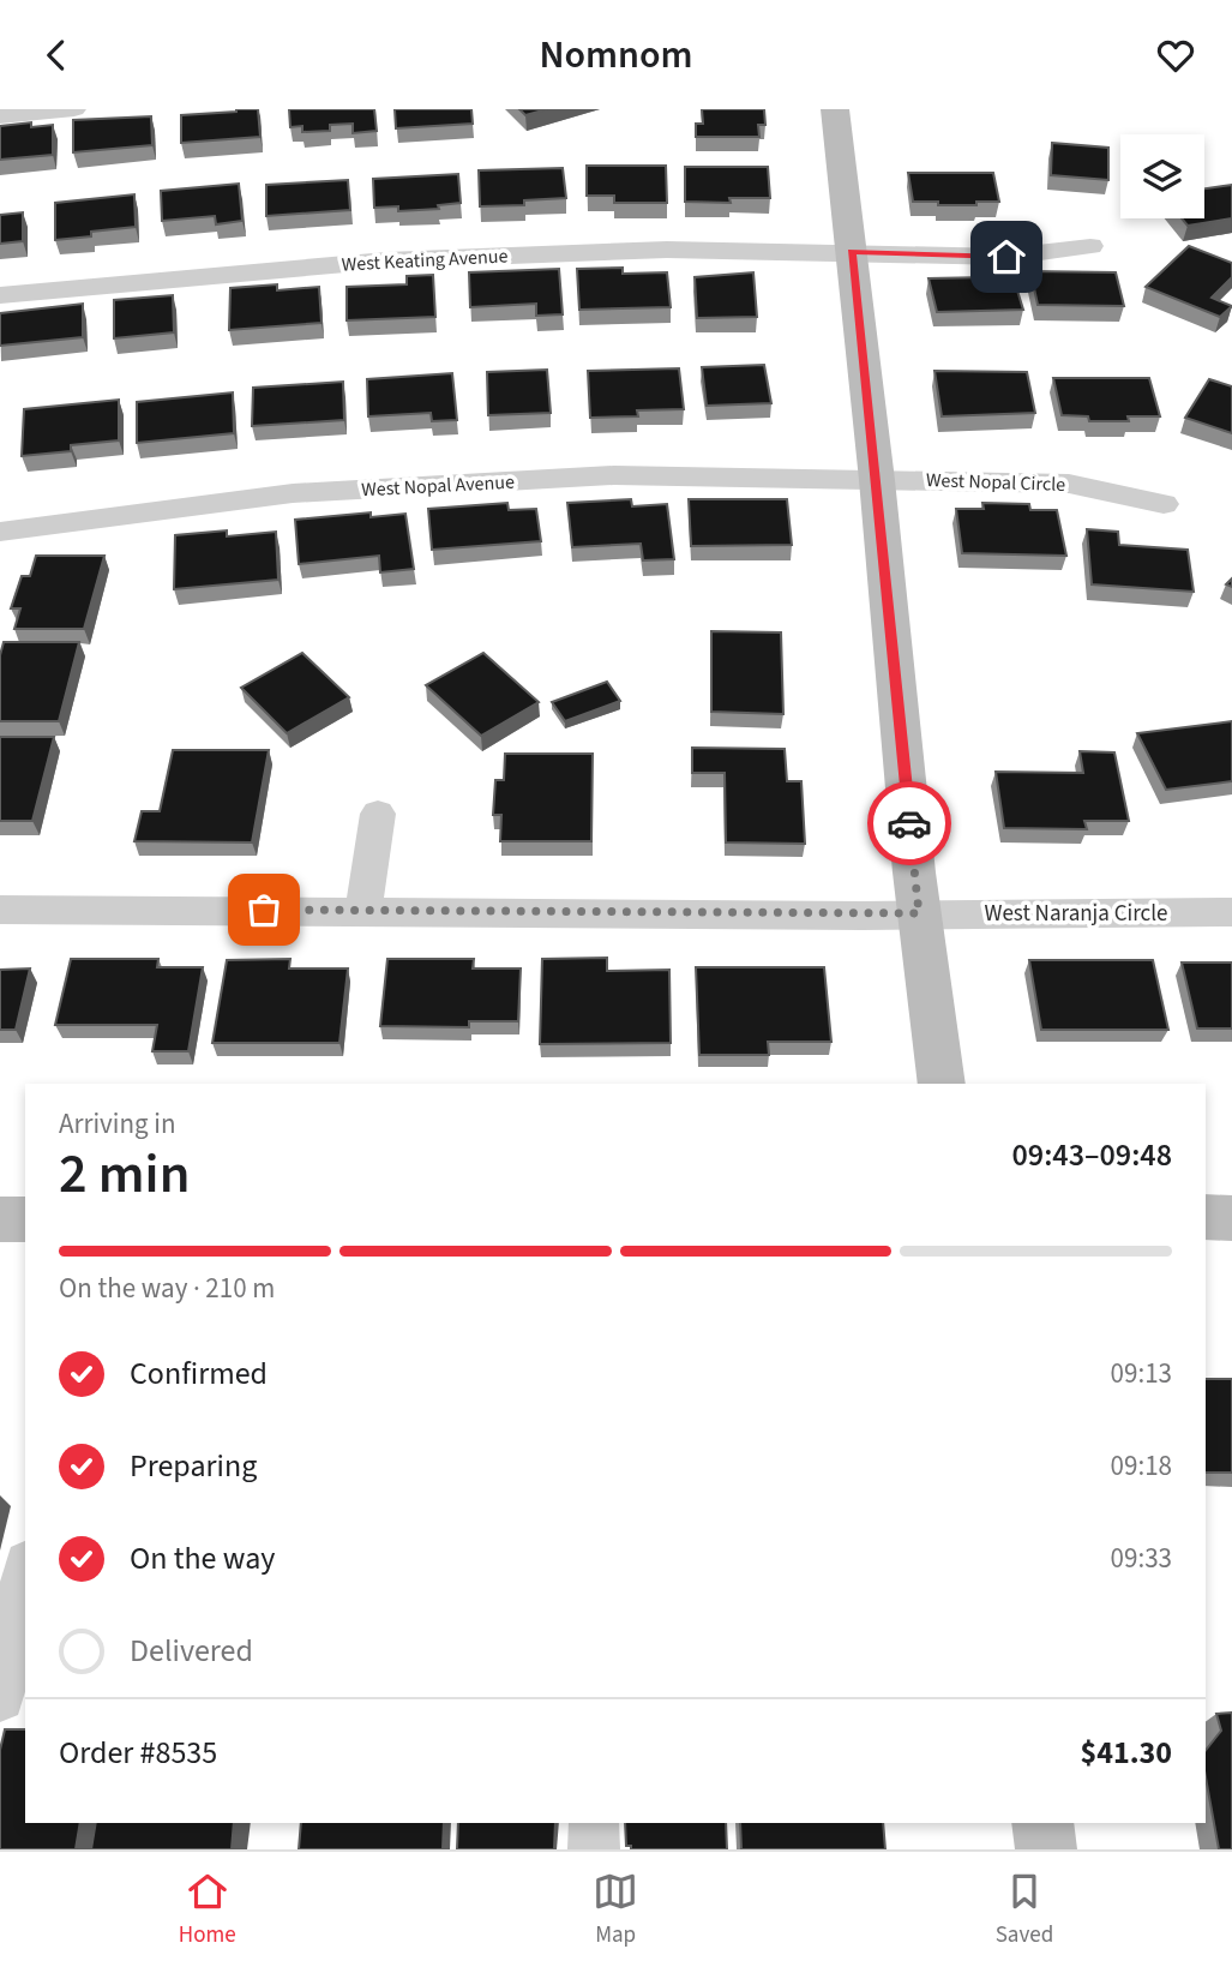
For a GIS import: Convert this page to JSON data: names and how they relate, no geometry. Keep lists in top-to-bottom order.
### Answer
{
  "streets": {
    "street": [
      "West Keating Avenue",
      "West Nopal Circle",
      "West Nopal Avenue",
      "West Naranja Circle"
    ]
  },
  "crossings": [
    ["West Nopal Circle", "West Nopal Avenue"]
  ],
  "page": {
    "header": "Nomnom",
    "heading": ["2 min", "Arriving in", "09:43–09:48"],
    "panel": ["Order #8535", "$41.30"],
    "bar": "On the way · 210 m",
    "list": [
      ["Confirmed", "09:13"],
      ["Preparing", "09:18"],
      ["On the way", "09:33"],
      "Delivered"
    ],
    "tabs": ["Home", "Map", "Saved"]
  }
}
